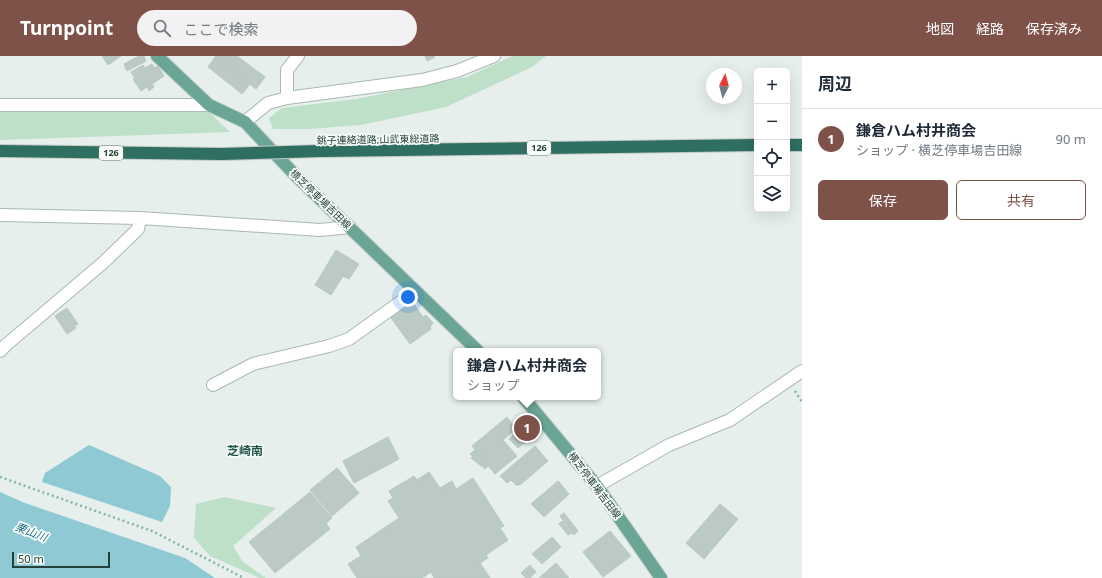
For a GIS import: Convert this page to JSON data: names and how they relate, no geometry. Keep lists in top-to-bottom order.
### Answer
{
  "streets": {
    "highway": ["銚子連絡道路;山武東総道路", "126"],
    "main road": ["横芝停車場吉田線"]
  },
  "districts": ["芝崎南"],
  "water": ["栗山川"],
  "scale_bar": "50 m",
  "north": "top",
  "page": {
    "header": "Turnpoint",
    "search": "ここで検索",
    "nav": ["地図", "経路", "保存済み"],
    "heading": "周辺",
    "map_buttons": ["+", "−"],
    "list": [
      {
        "mark": "1",
        "name": "鎌倉ハム村井商会",
        "note": "ショップ · 横芝停車場吉田線",
        "value": "90 m"
      }
    ],
    "buttons": ["保存", "共有"],
    "popup": ["鎌倉ハム村井商会", "ショップ"],
    "pins": "1",
    "scale": "50 m"
  }
}
